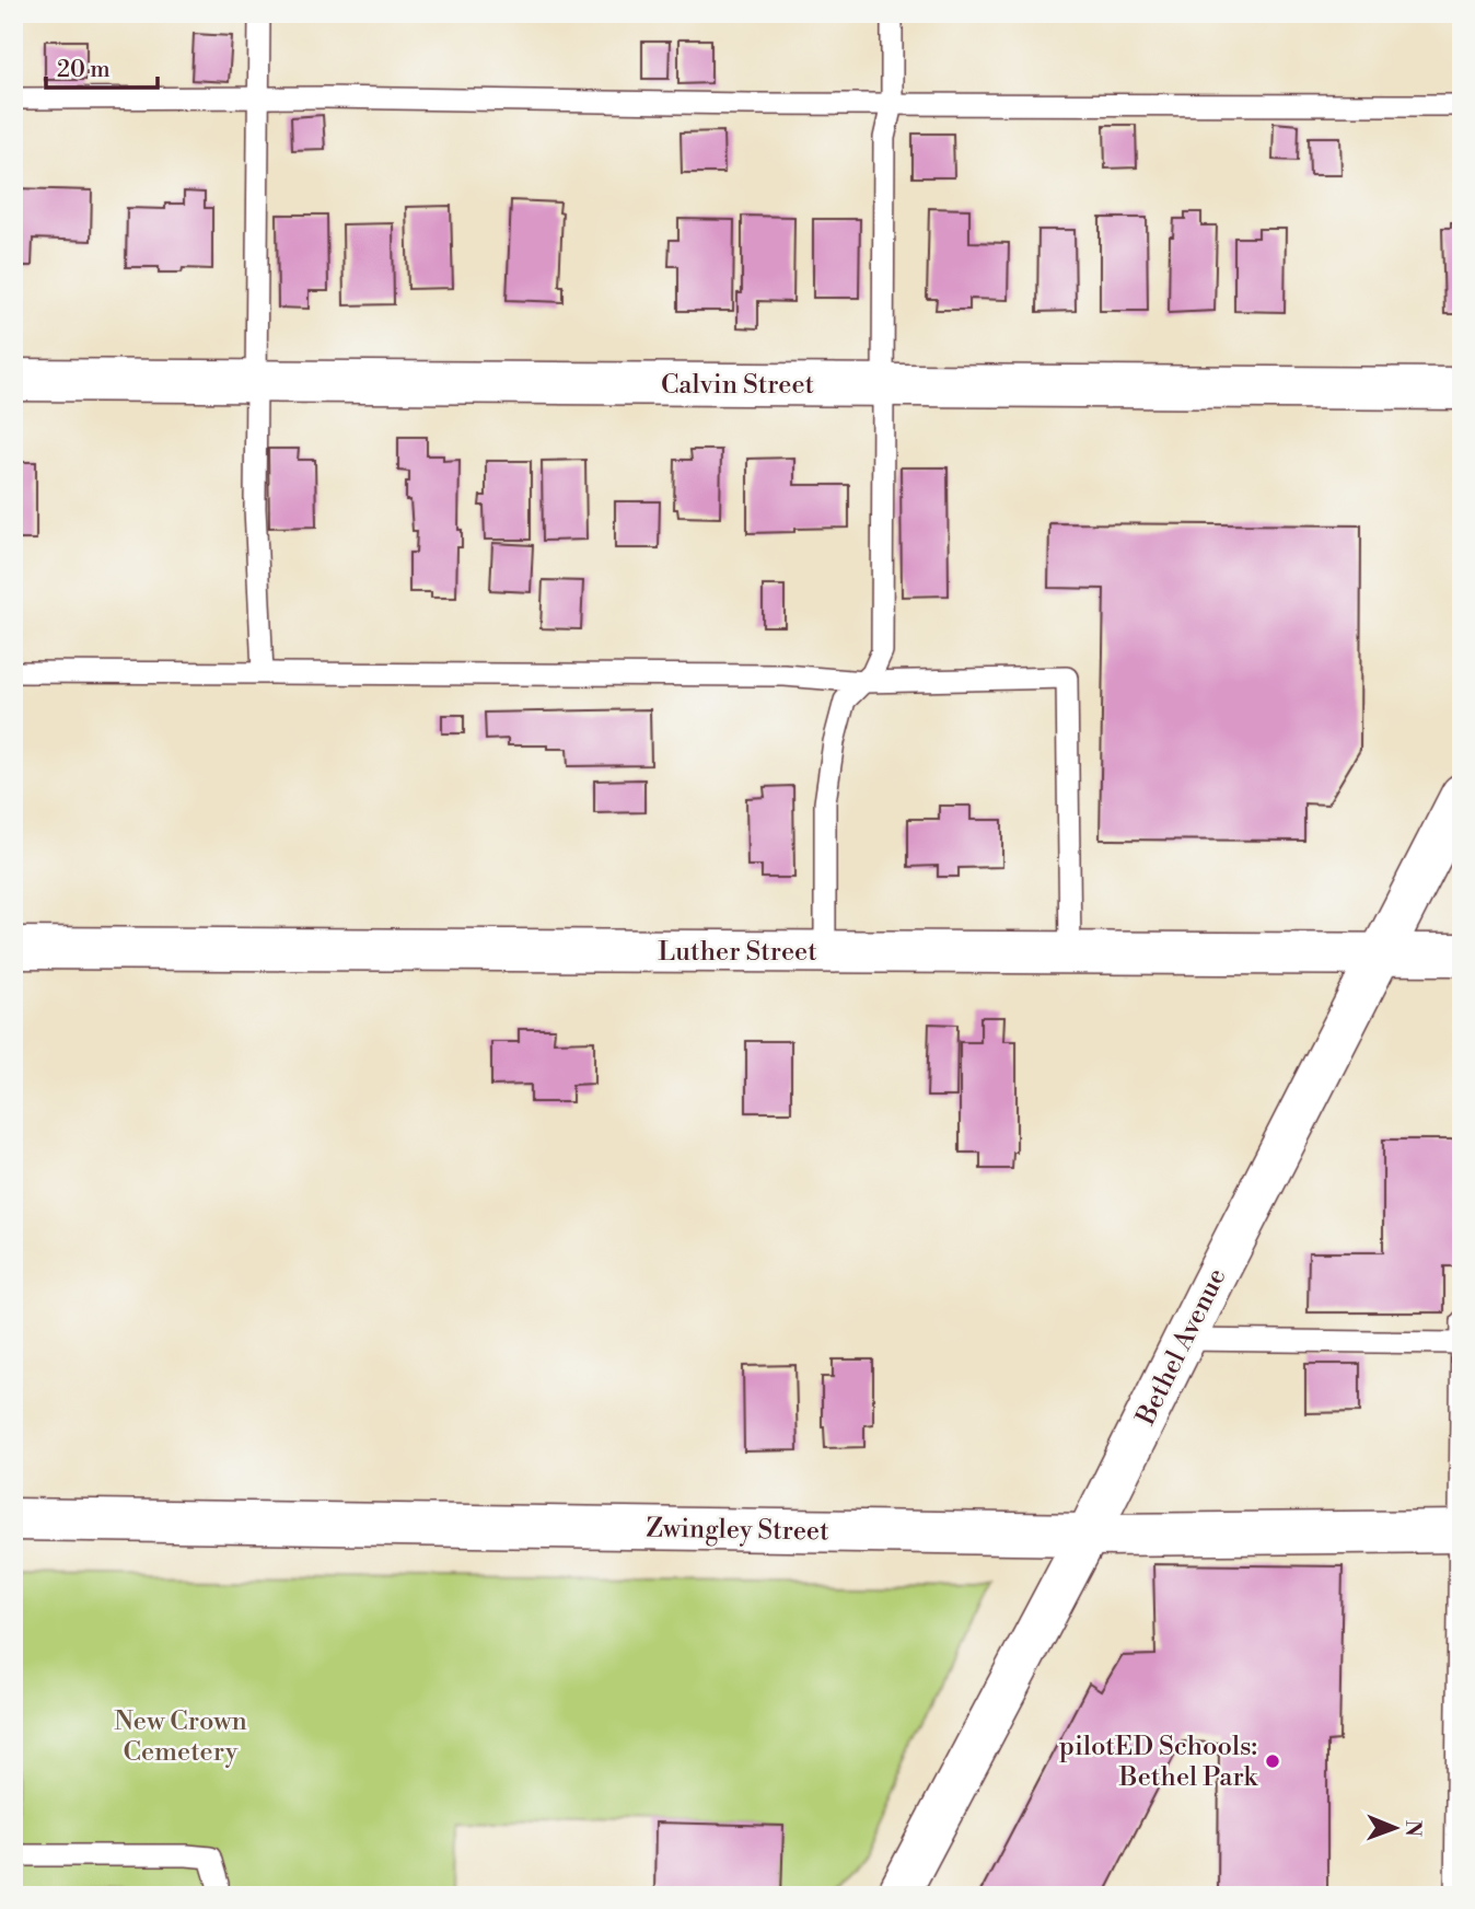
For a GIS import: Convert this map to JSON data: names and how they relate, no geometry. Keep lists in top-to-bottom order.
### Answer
{
  "streets": {
    "street": [
      "Calvin Street",
      "Luther Street",
      "Bethel Avenue",
      "Zwingley Street"
    ]
  },
  "crossings": [
    ["Luther Street", "Bethel Avenue"],
    ["Bethel Avenue", "Zwingley Street"]
  ],
  "parks": ["New Crown Cemetery"],
  "places": ["pilotED Schools: Bethel Park"],
  "scale_bar": "20 m",
  "north": "right"
}
